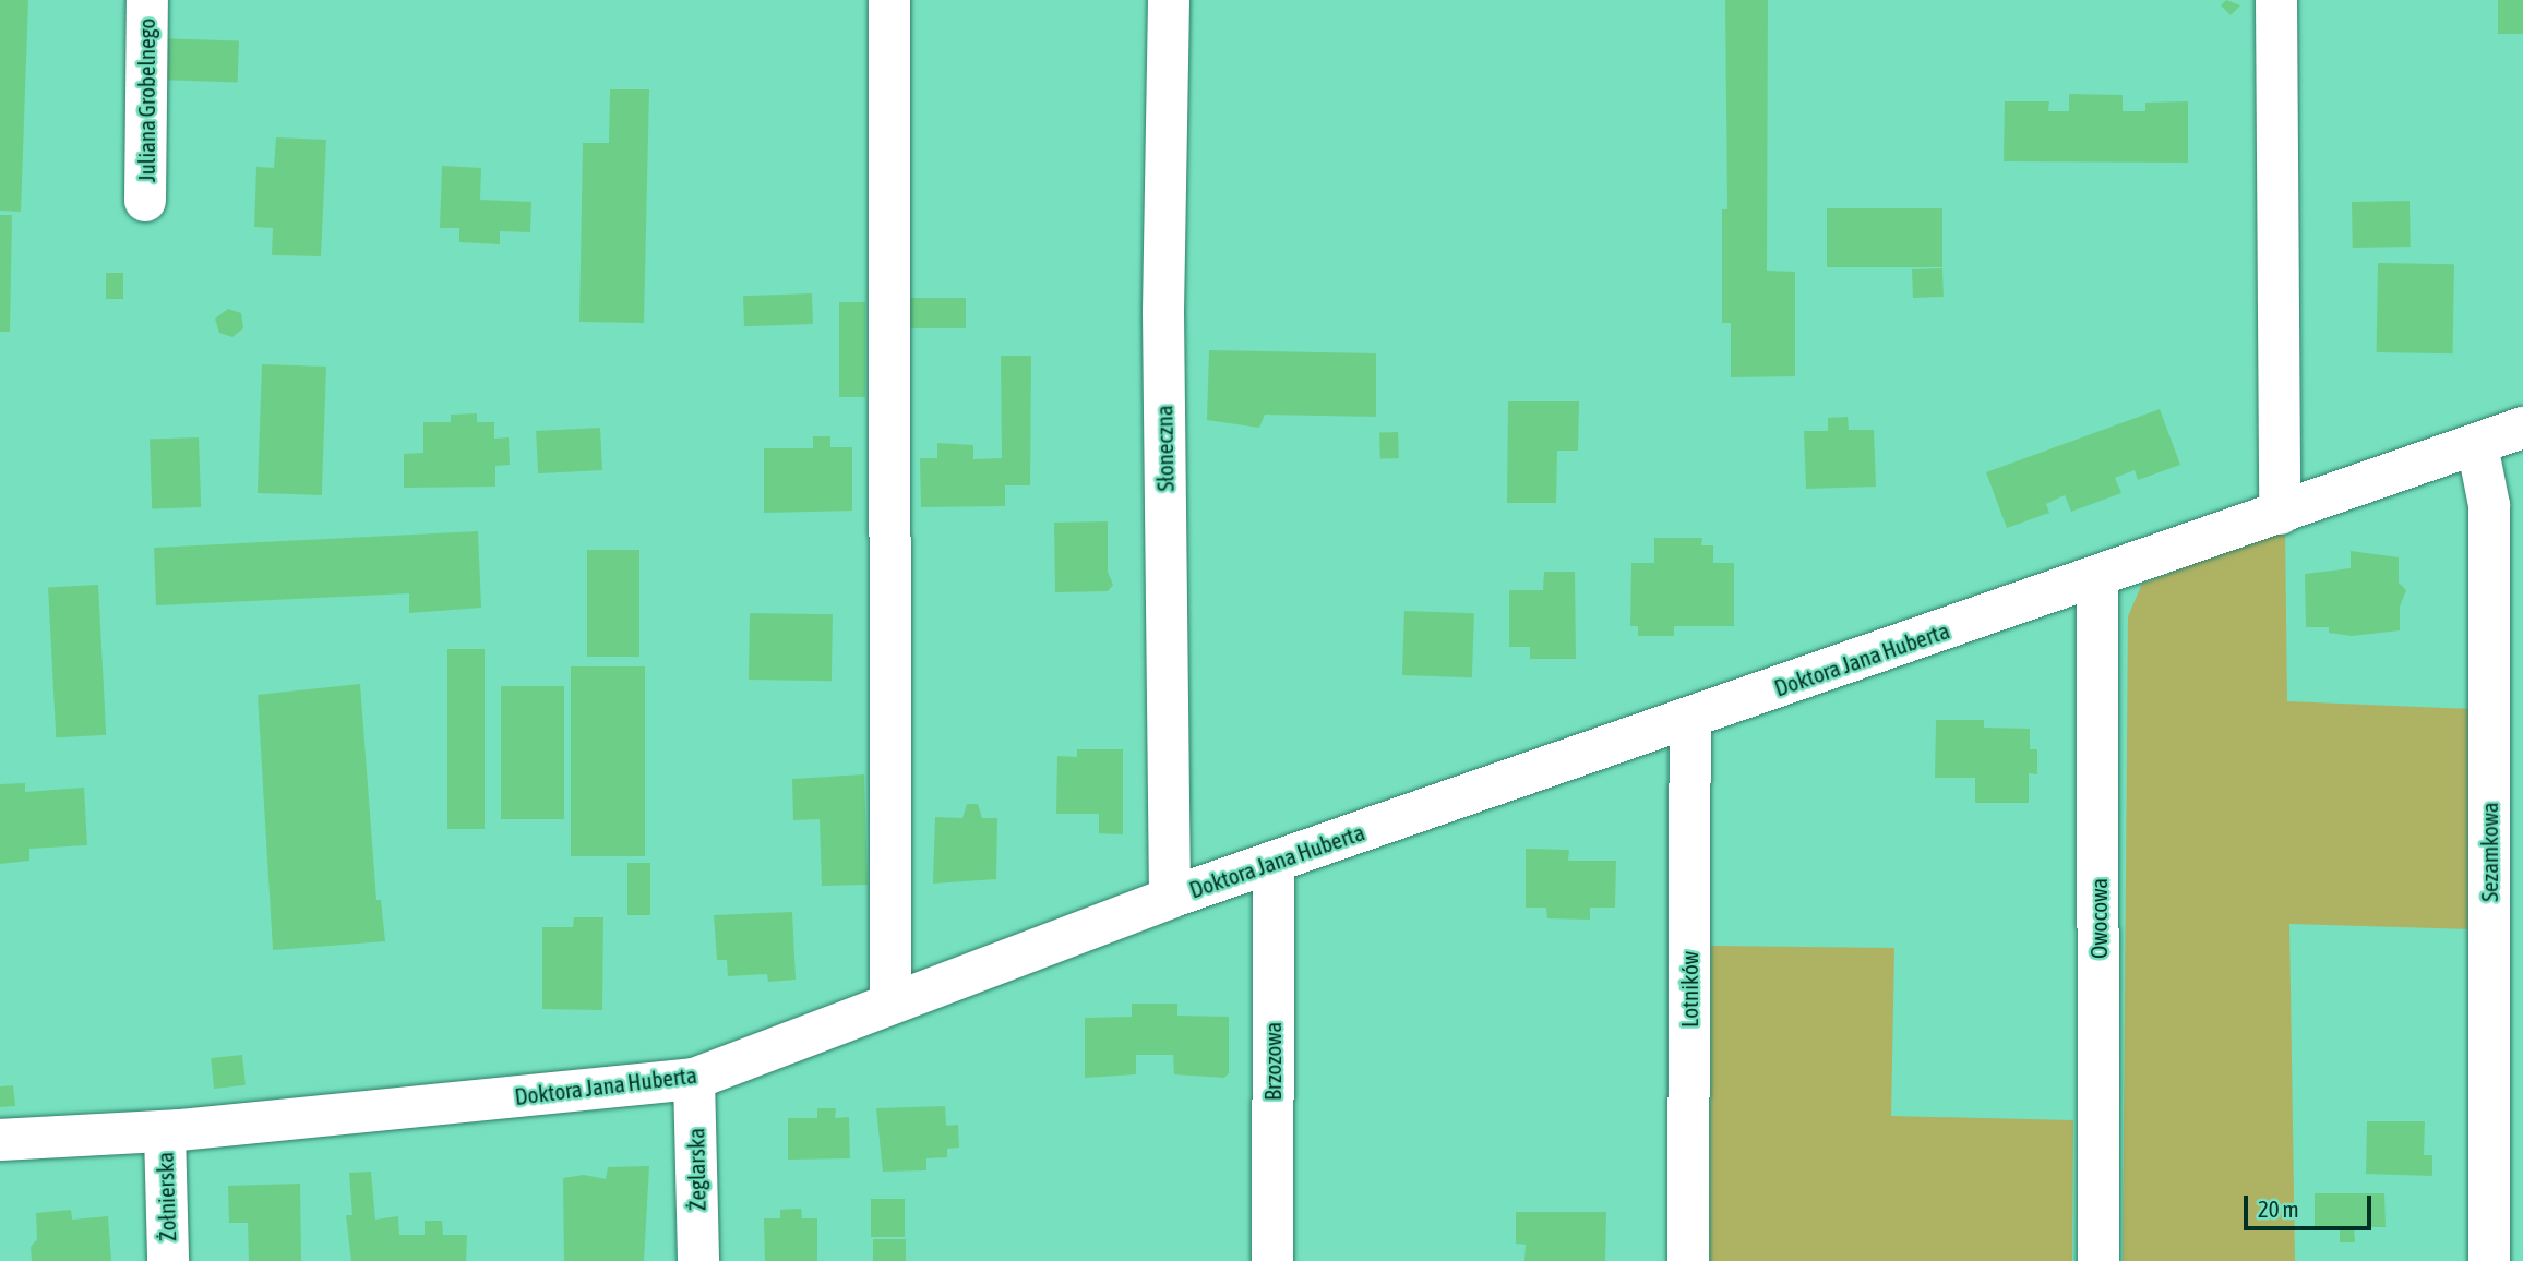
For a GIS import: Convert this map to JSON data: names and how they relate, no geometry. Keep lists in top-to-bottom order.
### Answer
{
  "streets": {
    "street": [
      "Juliana Grobelnego",
      "Słoneczna",
      "Doktora Jana Huberta",
      "Sezamkowa",
      "Owocowa",
      "Lotników",
      "Brzozowa",
      "Żeglarska",
      "Żołnierska"
    ]
  },
  "crossings": [
    ["Słoneczna", "Doktora Jana Huberta"],
    ["Doktora Jana Huberta", "Sezamkowa"],
    ["Doktora Jana Huberta", "Owocowa"],
    ["Doktora Jana Huberta", "Lotników"],
    ["Doktora Jana Huberta", "Brzozowa"],
    ["Doktora Jana Huberta", "Żeglarska"],
    ["Doktora Jana Huberta", "Żołnierska"]
  ],
  "scale_bar": "20 m"
}
